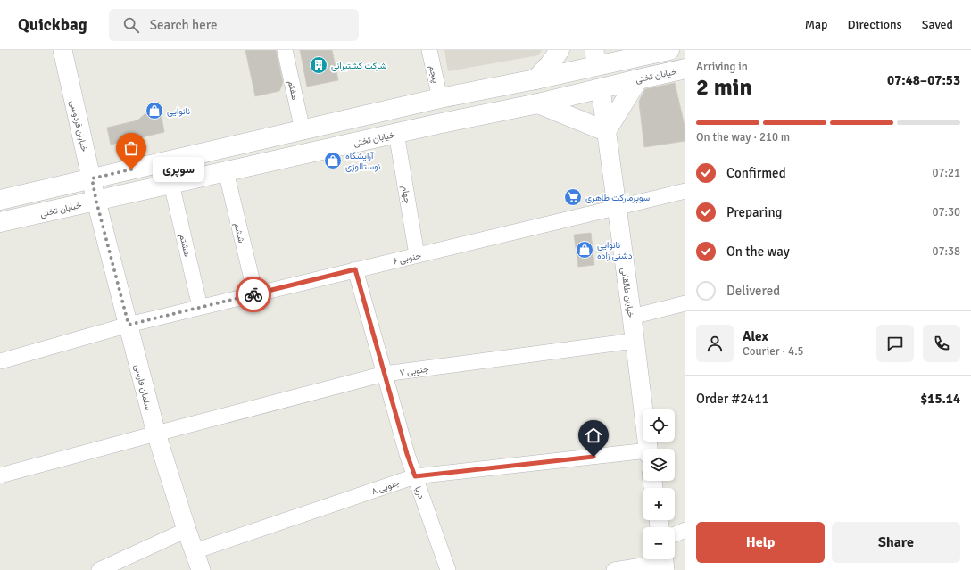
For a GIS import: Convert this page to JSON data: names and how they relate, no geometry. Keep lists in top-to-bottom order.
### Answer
{
  "streets": {
    "main road": ["خیابان تختی"],
    "street": [
      "پنجم",
      "هفتم",
      "خیابان فردوسی",
      "چهام",
      "ششم",
      "هشتم",
      "۶ جنوبی",
      "خیابان طالقانی",
      "۷ جنوبی",
      "سلمان فارسی",
      "۸ جنوبی",
      "دریا"
    ]
  },
  "crossings": [
    ["خیابان تختی", "خیابان فردوسی"],
    ["خیابان تختی", "چهام"],
    ["خیابان تختی", "ششم"],
    ["خیابان تختی", "هشتم"],
    ["خیابان تختی", "خیابان طالقانی"],
    ["خیابان تختی", "سلمان فارسی"],
    ["خیابان فردوسی", "سلمان فارسی"],
    ["چهام", "۶ جنوبی"],
    ["ششم", "۶ جنوبی"],
    ["هشتم", "۶ جنوبی"],
    ["۶ جنوبی", "خیابان طالقانی"],
    ["۶ جنوبی", "سلمان فارسی"],
    ["۶ جنوبی", "دریا"],
    ["خیابان طالقانی", "۷ جنوبی"],
    ["۷ جنوبی", "سلمان فارسی"],
    ["۷ جنوبی", "دریا"],
    ["سلمان فارسی", "۸ جنوبی"],
    ["۸ جنوبی", "دریا"]
  ],
  "places": {
    "building": ["شرکت کشتیرانی"],
    "shop": ["نانوایی", "آرایشگاه نوستالوژی", "نانوایی دشتی زاده"],
    "other": ["سوپری"],
    "supermarket": ["سوپرمارکت طاهری"]
  },
  "page": {
    "header": "Quickbag",
    "search": "Search here",
    "nav": ["Map", "Directions", "Saved"],
    "heading": ["2 min", "Arriving in", "07:48–07:53"],
    "panel": [
      "Alex",
      "Courier · 4.5",
      "Order #2411",
      "$15.14"
    ],
    "bar": "On the way · 210 m",
    "list": [
      ["Confirmed", "07:21"],
      ["Preparing", "07:30"],
      ["On the way", "07:38"],
      "Delivered"
    ],
    "bubble": "سوپری",
    "map_buttons": ["+", "−"],
    "buttons": ["Help", "Share"]
  }
}
